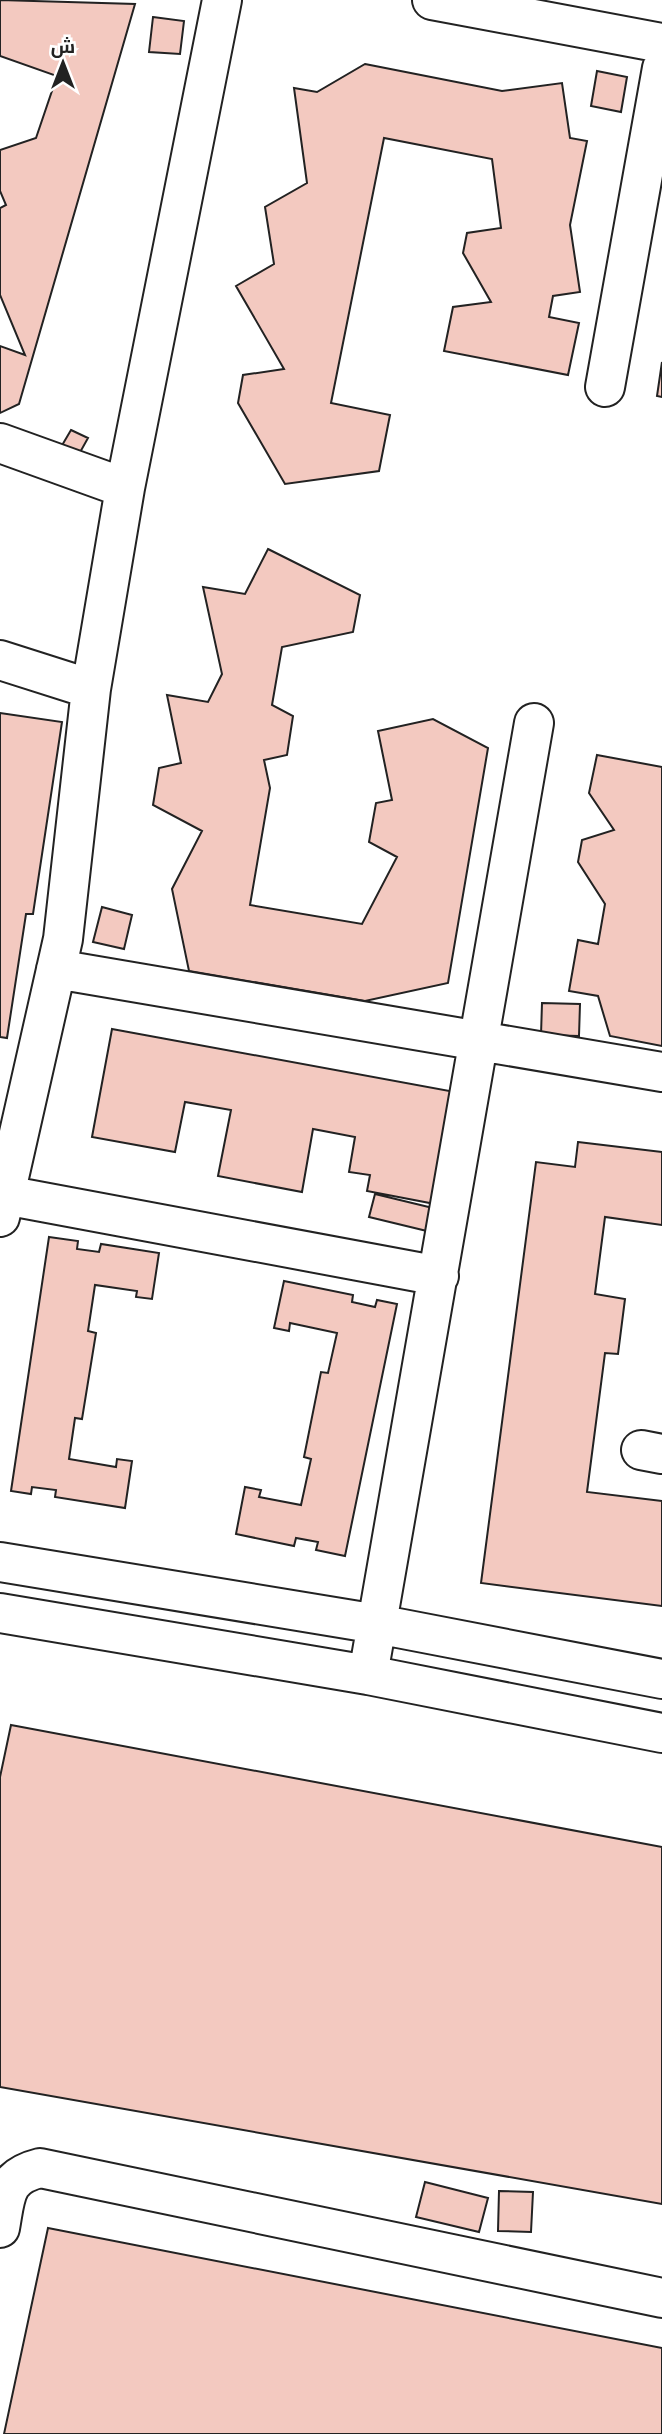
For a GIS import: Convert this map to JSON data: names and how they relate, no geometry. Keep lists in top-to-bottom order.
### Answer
{
  "north": "top"
}
